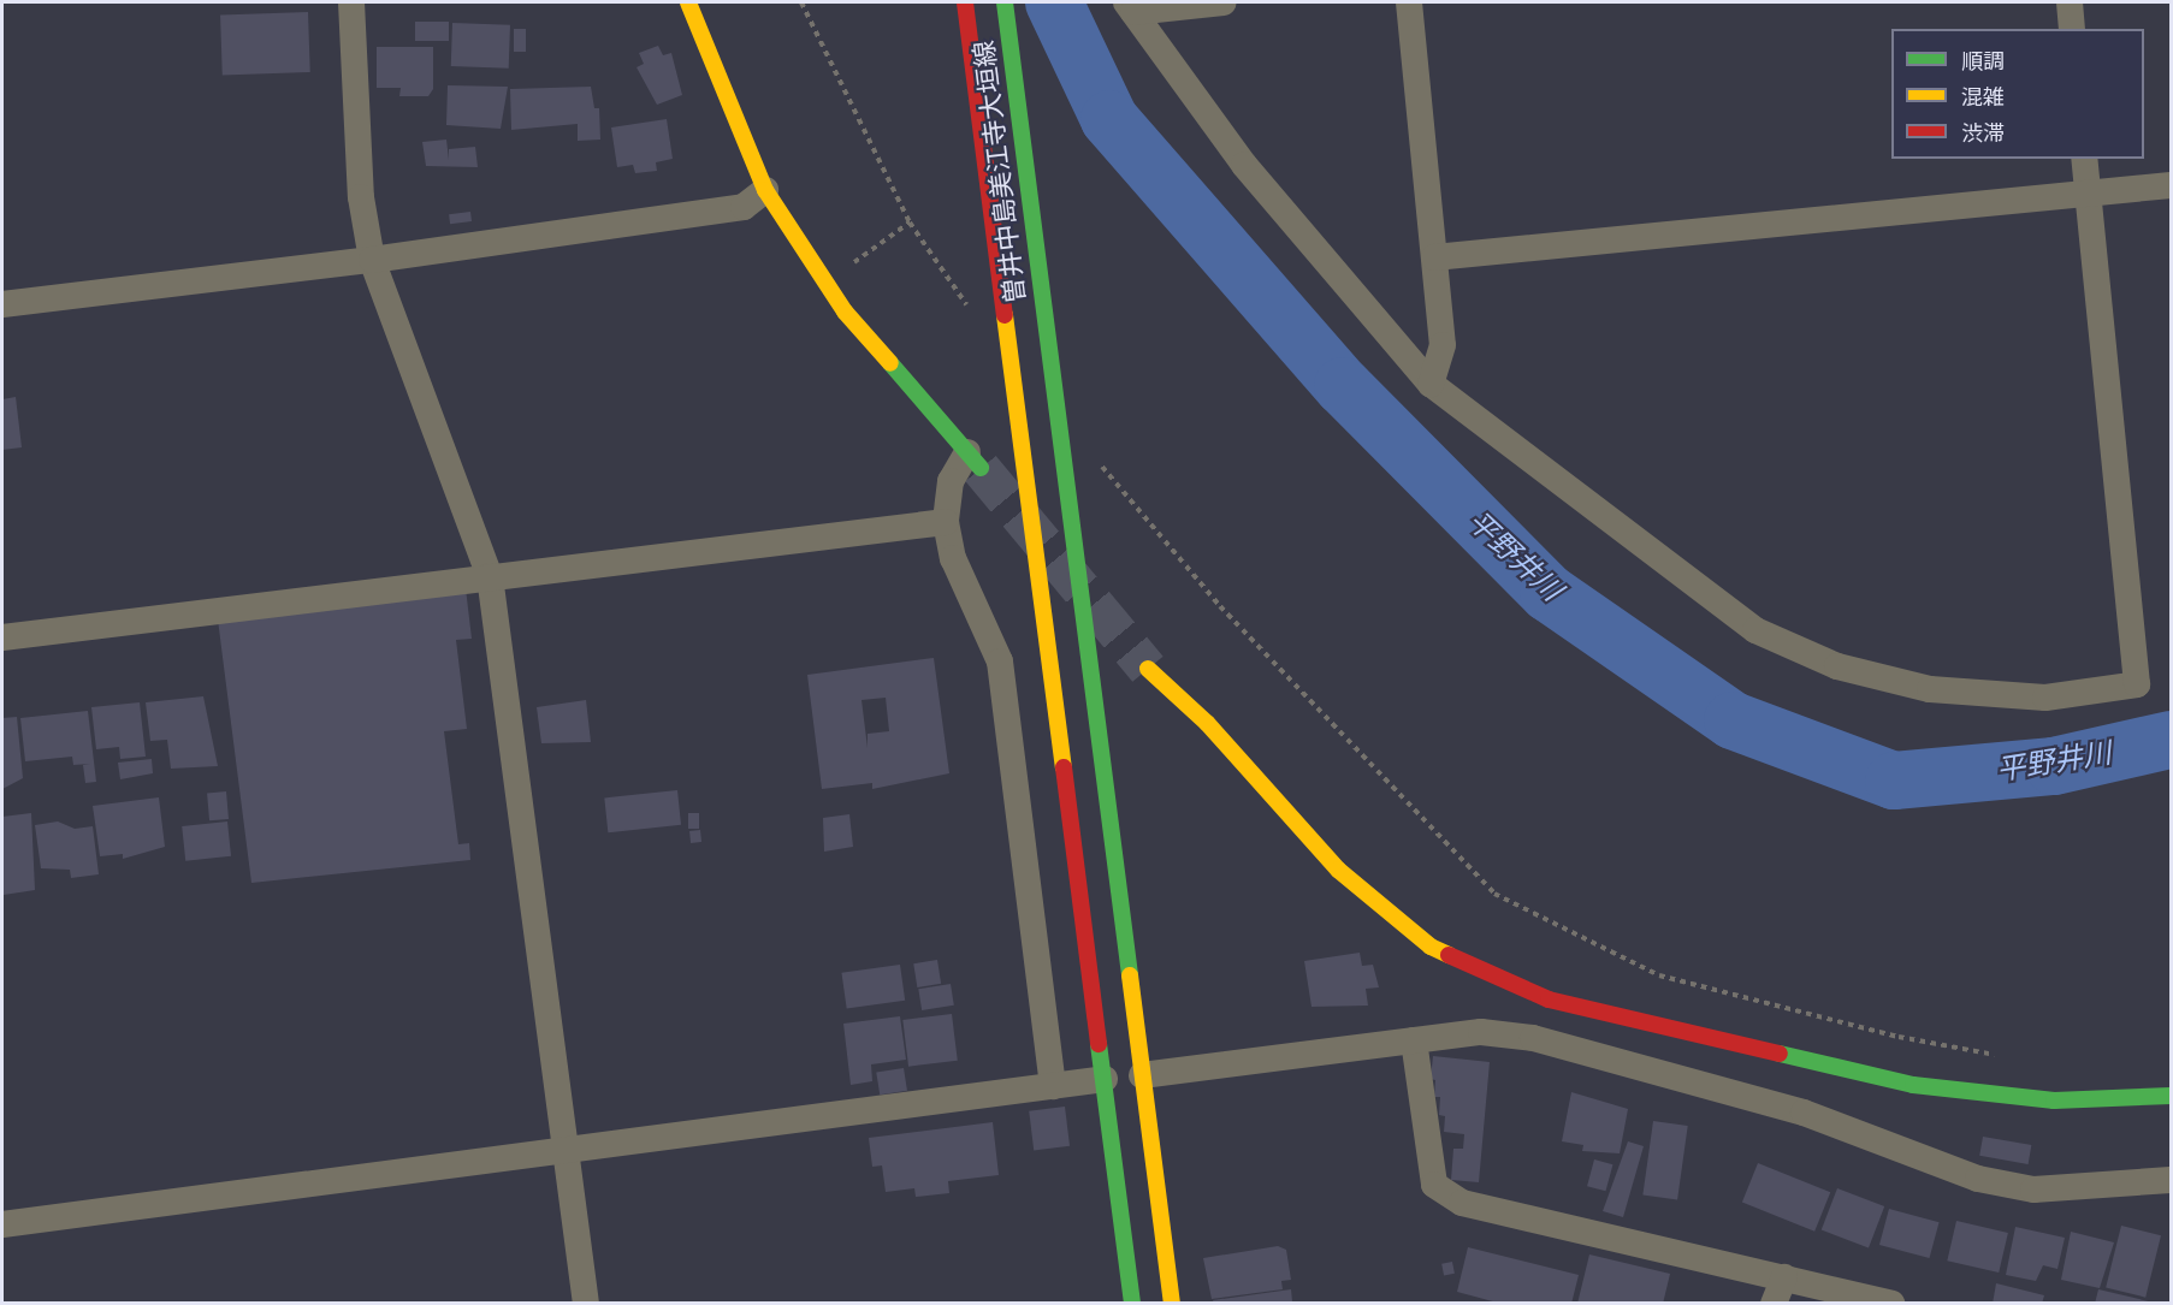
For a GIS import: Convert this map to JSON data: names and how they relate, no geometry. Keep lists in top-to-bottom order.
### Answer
{
  "streets": {
    "main road": ["曽井中島美江寺大垣線"]
  },
  "water": ["平野井川"],
  "legend": ["順調", "混雑", "渋滞"]
}
